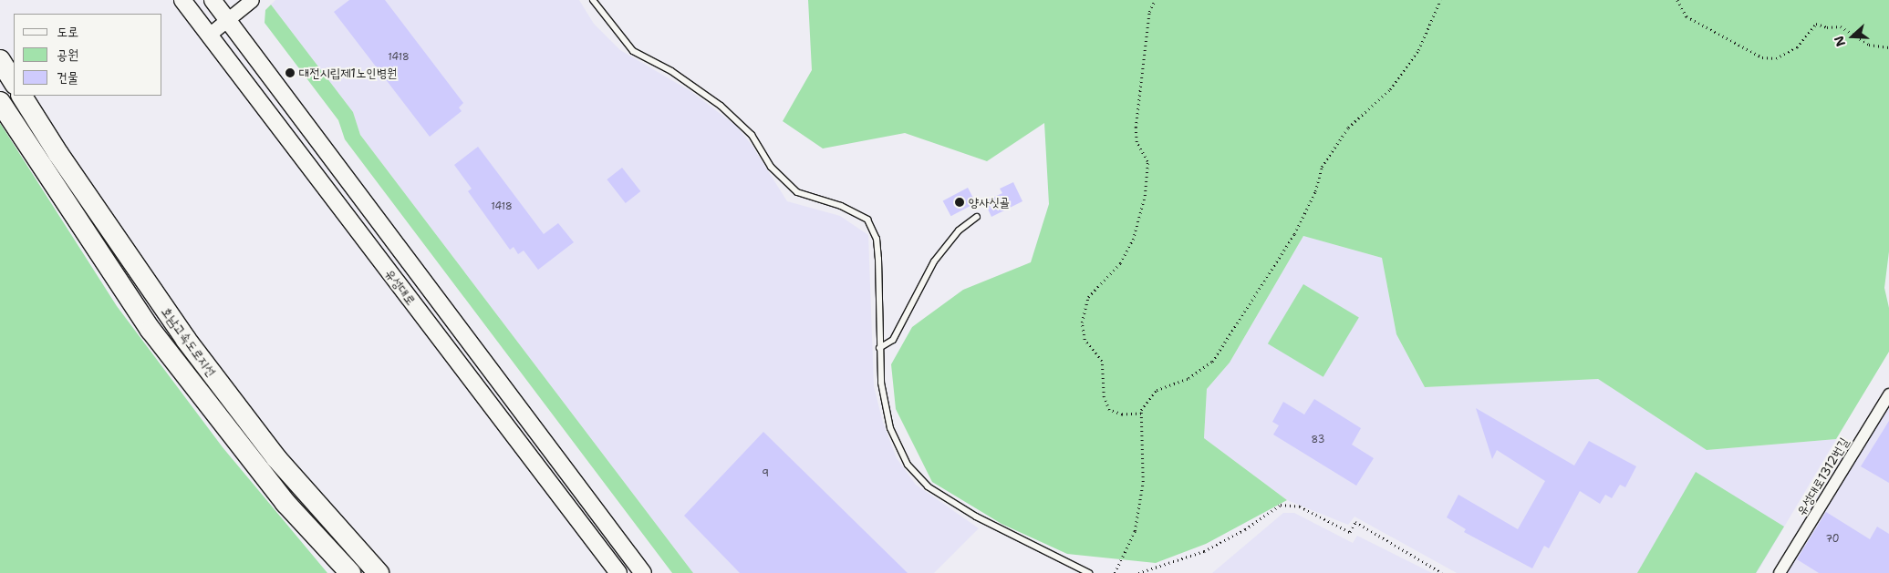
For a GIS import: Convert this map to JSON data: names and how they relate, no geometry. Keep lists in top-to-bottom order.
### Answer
{
  "streets": {
    "highway": ["호남고속도로지선"],
    "main road": ["유성대로"],
    "street": ["유성대로1312번길"]
  },
  "places": ["대전시립제1노인병원", "양사싯골"],
  "house_numbers": [
    "1418",
    "1418",
    "83",
    "9",
    "70"
  ],
  "legend": ["도로", "공원", "건물"],
  "north": "left"
}
